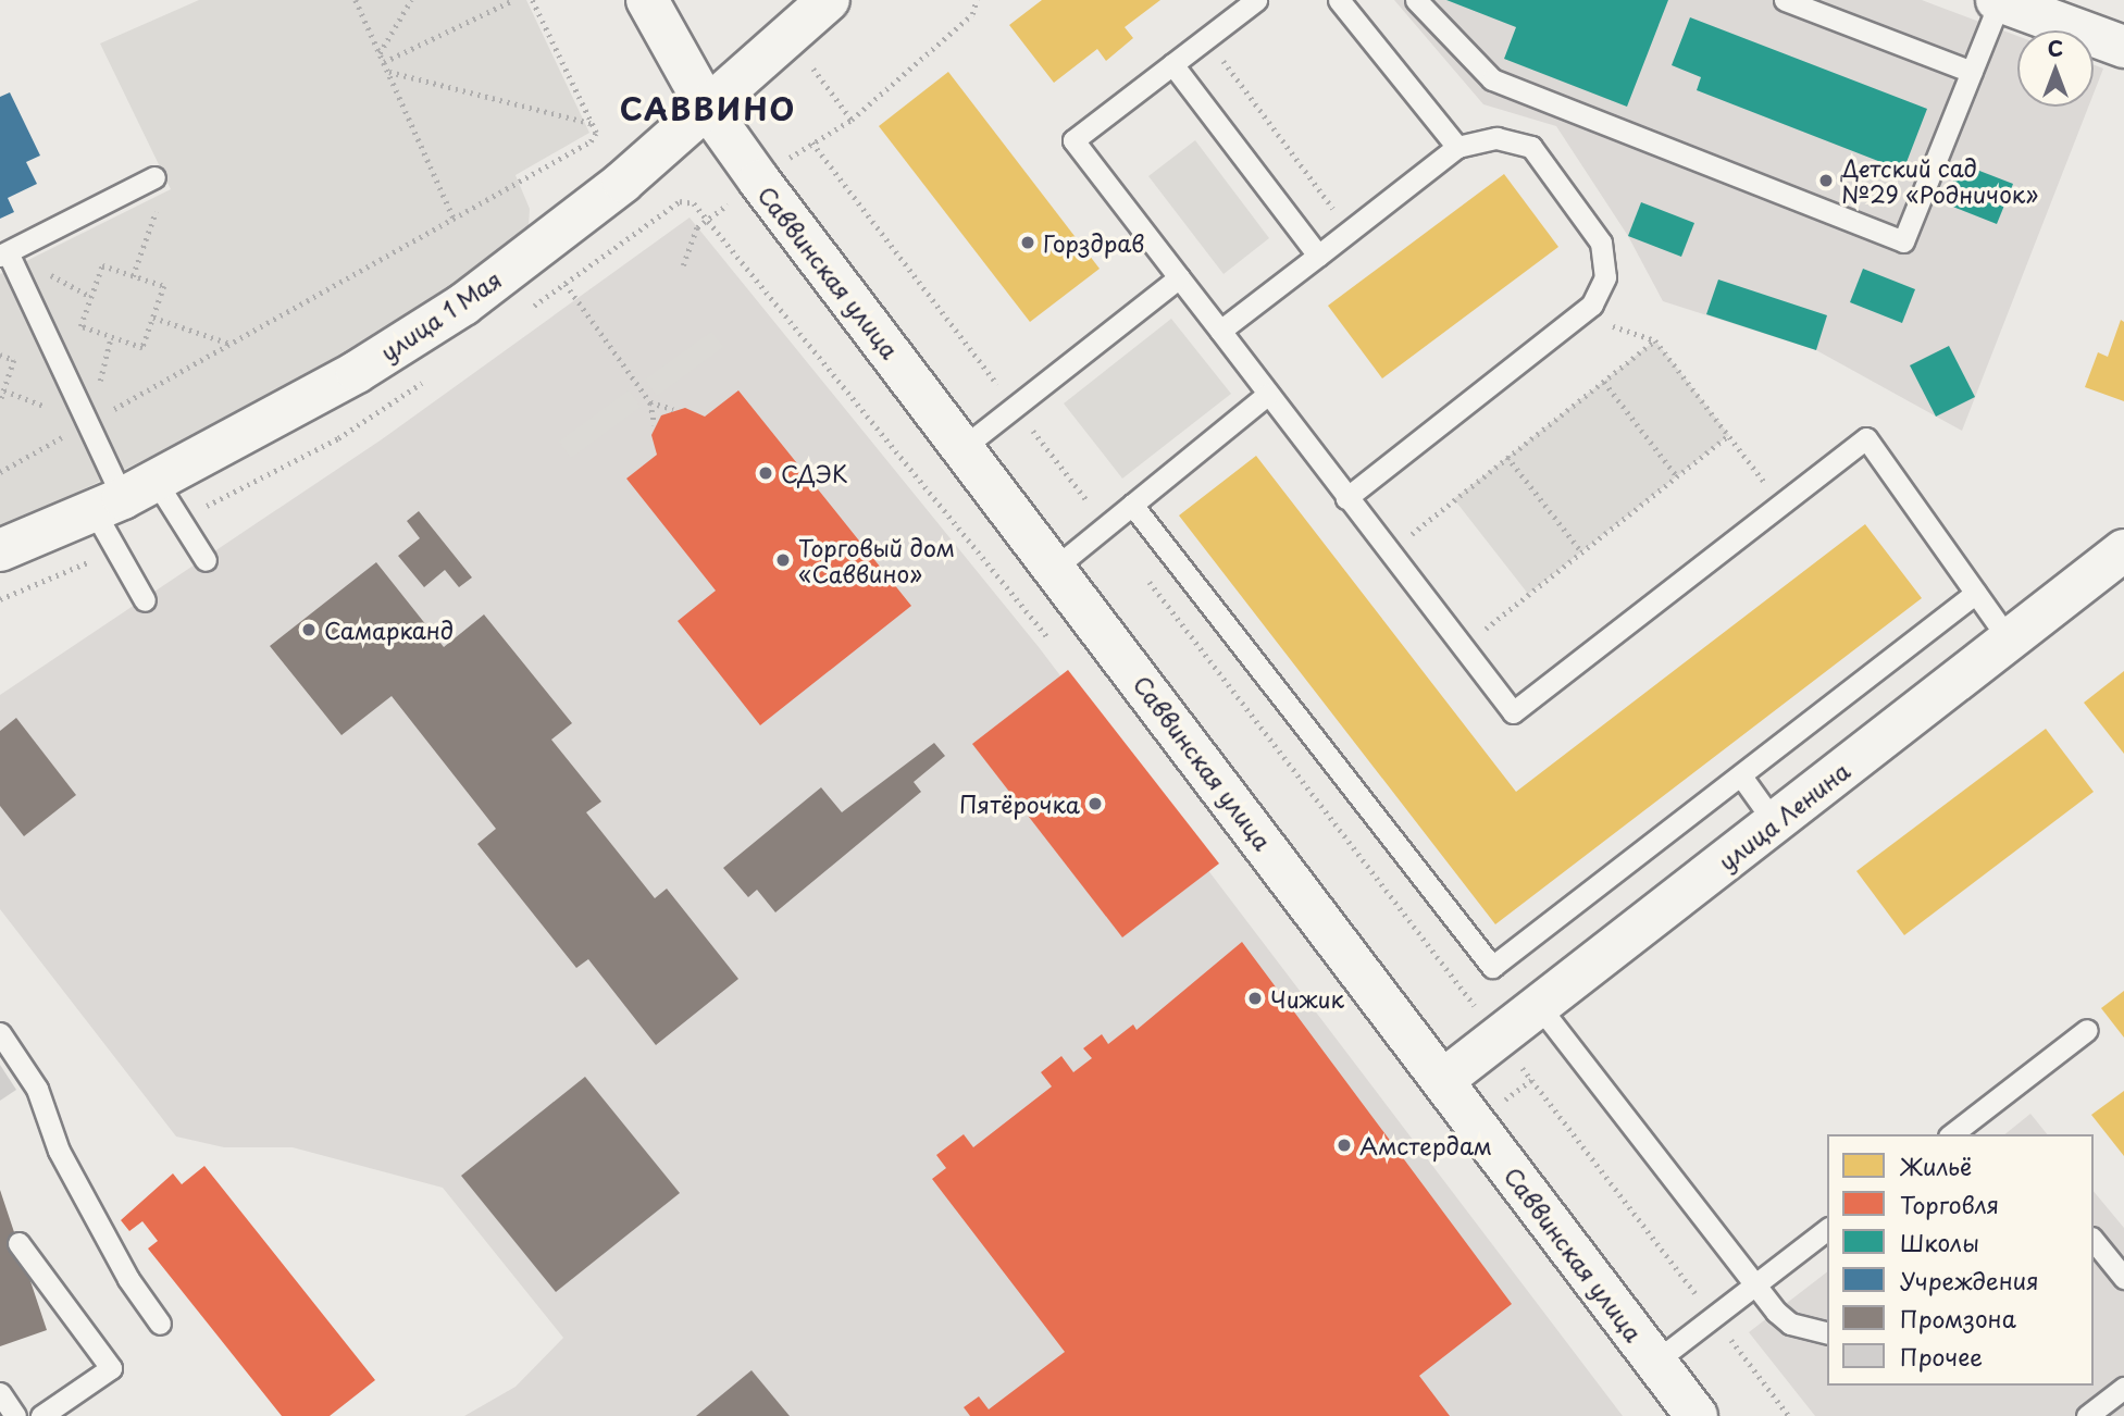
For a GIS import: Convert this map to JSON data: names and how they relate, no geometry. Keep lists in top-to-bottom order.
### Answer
{
  "streets": {
    "street": ["Саввинская улица", "улица 1 Мая", "улица Ленина"]
  },
  "crossings": [
    ["Саввинская улица", "улица 1 Мая"],
    ["Саввинская улица", "улица Ленина"]
  ],
  "districts": ["САВВИНО"],
  "places": [
    "Детский сад №29 «Родничок»",
    "Горздрав",
    "СДЭК",
    "Торговый дом «Саввино»",
    "Самарканд",
    "Пятёрочка",
    "Чижик",
    "Амстердам"
  ],
  "legend": [
    "Жильё",
    "Торговля",
    "Школы",
    "Учреждения",
    "Промзона",
    "Прочее"
  ],
  "north": "top"
}
